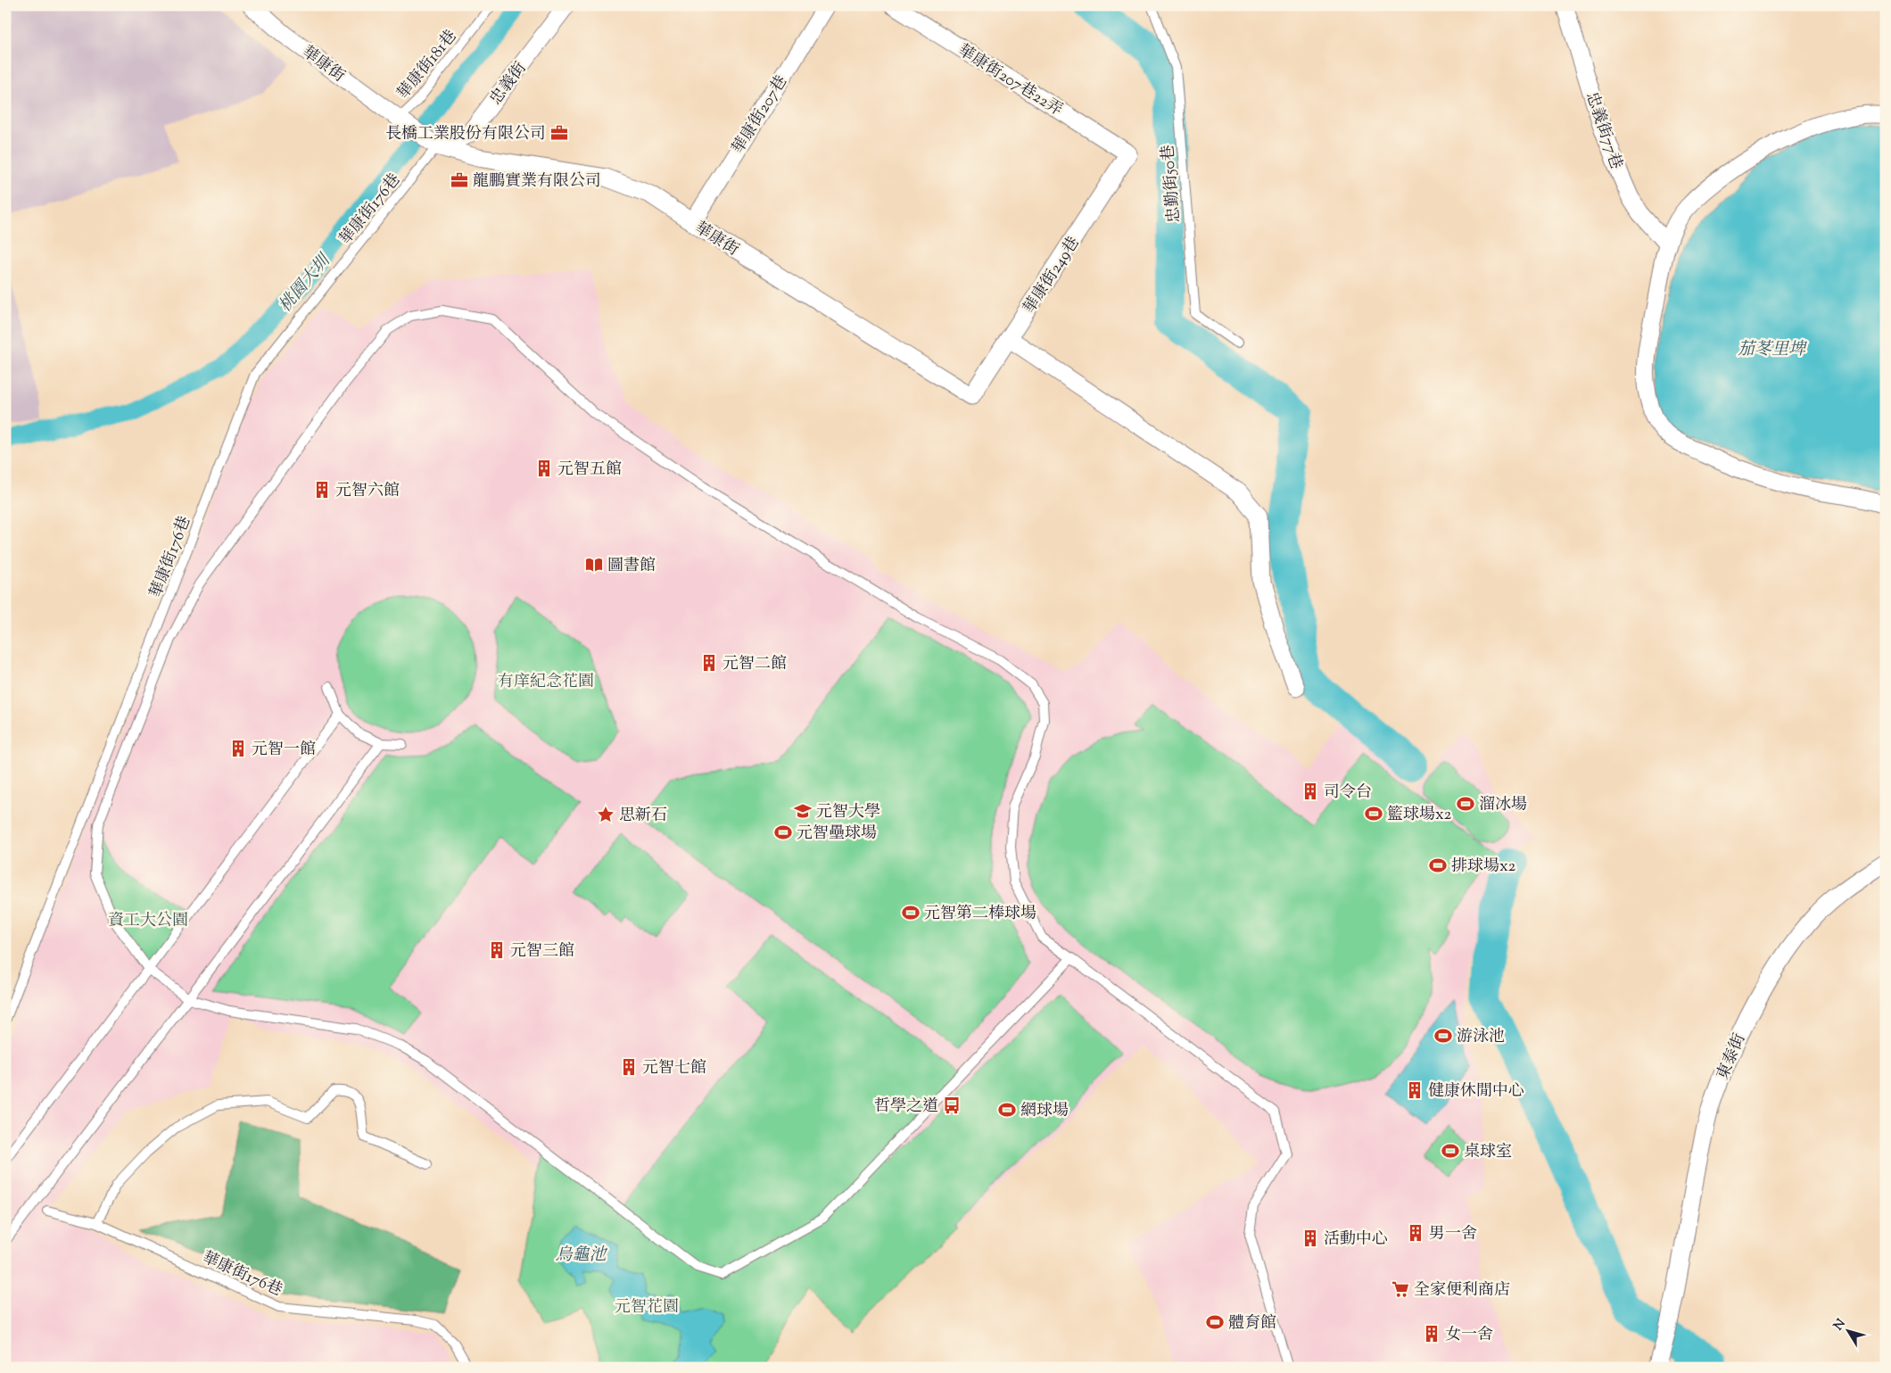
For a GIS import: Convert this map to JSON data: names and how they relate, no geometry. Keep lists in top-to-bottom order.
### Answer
{
  "streets": {
    "street": [
      "華康街",
      "華康街207巷22弄",
      "忠義街",
      "華康街207巷",
      "忠義街77巷",
      "華康街249巷",
      "東泰街"
    ],
    "lane": ["華康街181巷", "忠勤街50巷", "華康街176巷"]
  },
  "crossings": [
    ["華康街", "華康街181巷"],
    ["華康街", "忠義街"],
    ["華康街", "華康街207巷"],
    ["華康街", "華康街176巷"],
    ["華康街", "華康街249巷"],
    ["華康街207巷22弄", "華康街249巷"],
    ["忠義街", "華康街176巷"]
  ],
  "water": ["桃園大圳", "茄苳里埤", "烏龜池"],
  "parks": ["有庠紀念花園", "資工大公園", "元智花園"],
  "places": {
    "office": ["長橋工業股份有限公司", "龍鵬實業有限公司"],
    "building": [
      "元智五館",
      "元智六館",
      "元智二館",
      "元智一館",
      "司令台",
      "元智三館",
      "元智七館",
      "健康休閒中心",
      "男一舍",
      "活動中心",
      "女一舍"
    ],
    "library": ["圖書館"],
    "sports": [
      "溜冰場",
      "籃球場x2",
      "元智壘球場",
      "排球場x2",
      "元智第二棒球場",
      "游泳池",
      "網球場",
      "桌球室",
      "體育館"
    ],
    "school or university": ["元智大學"],
    "place": ["思新石"],
    "bus stop": ["哲學之道"],
    "supermarket": ["全家便利商店"]
  },
  "north": "top left"
}
